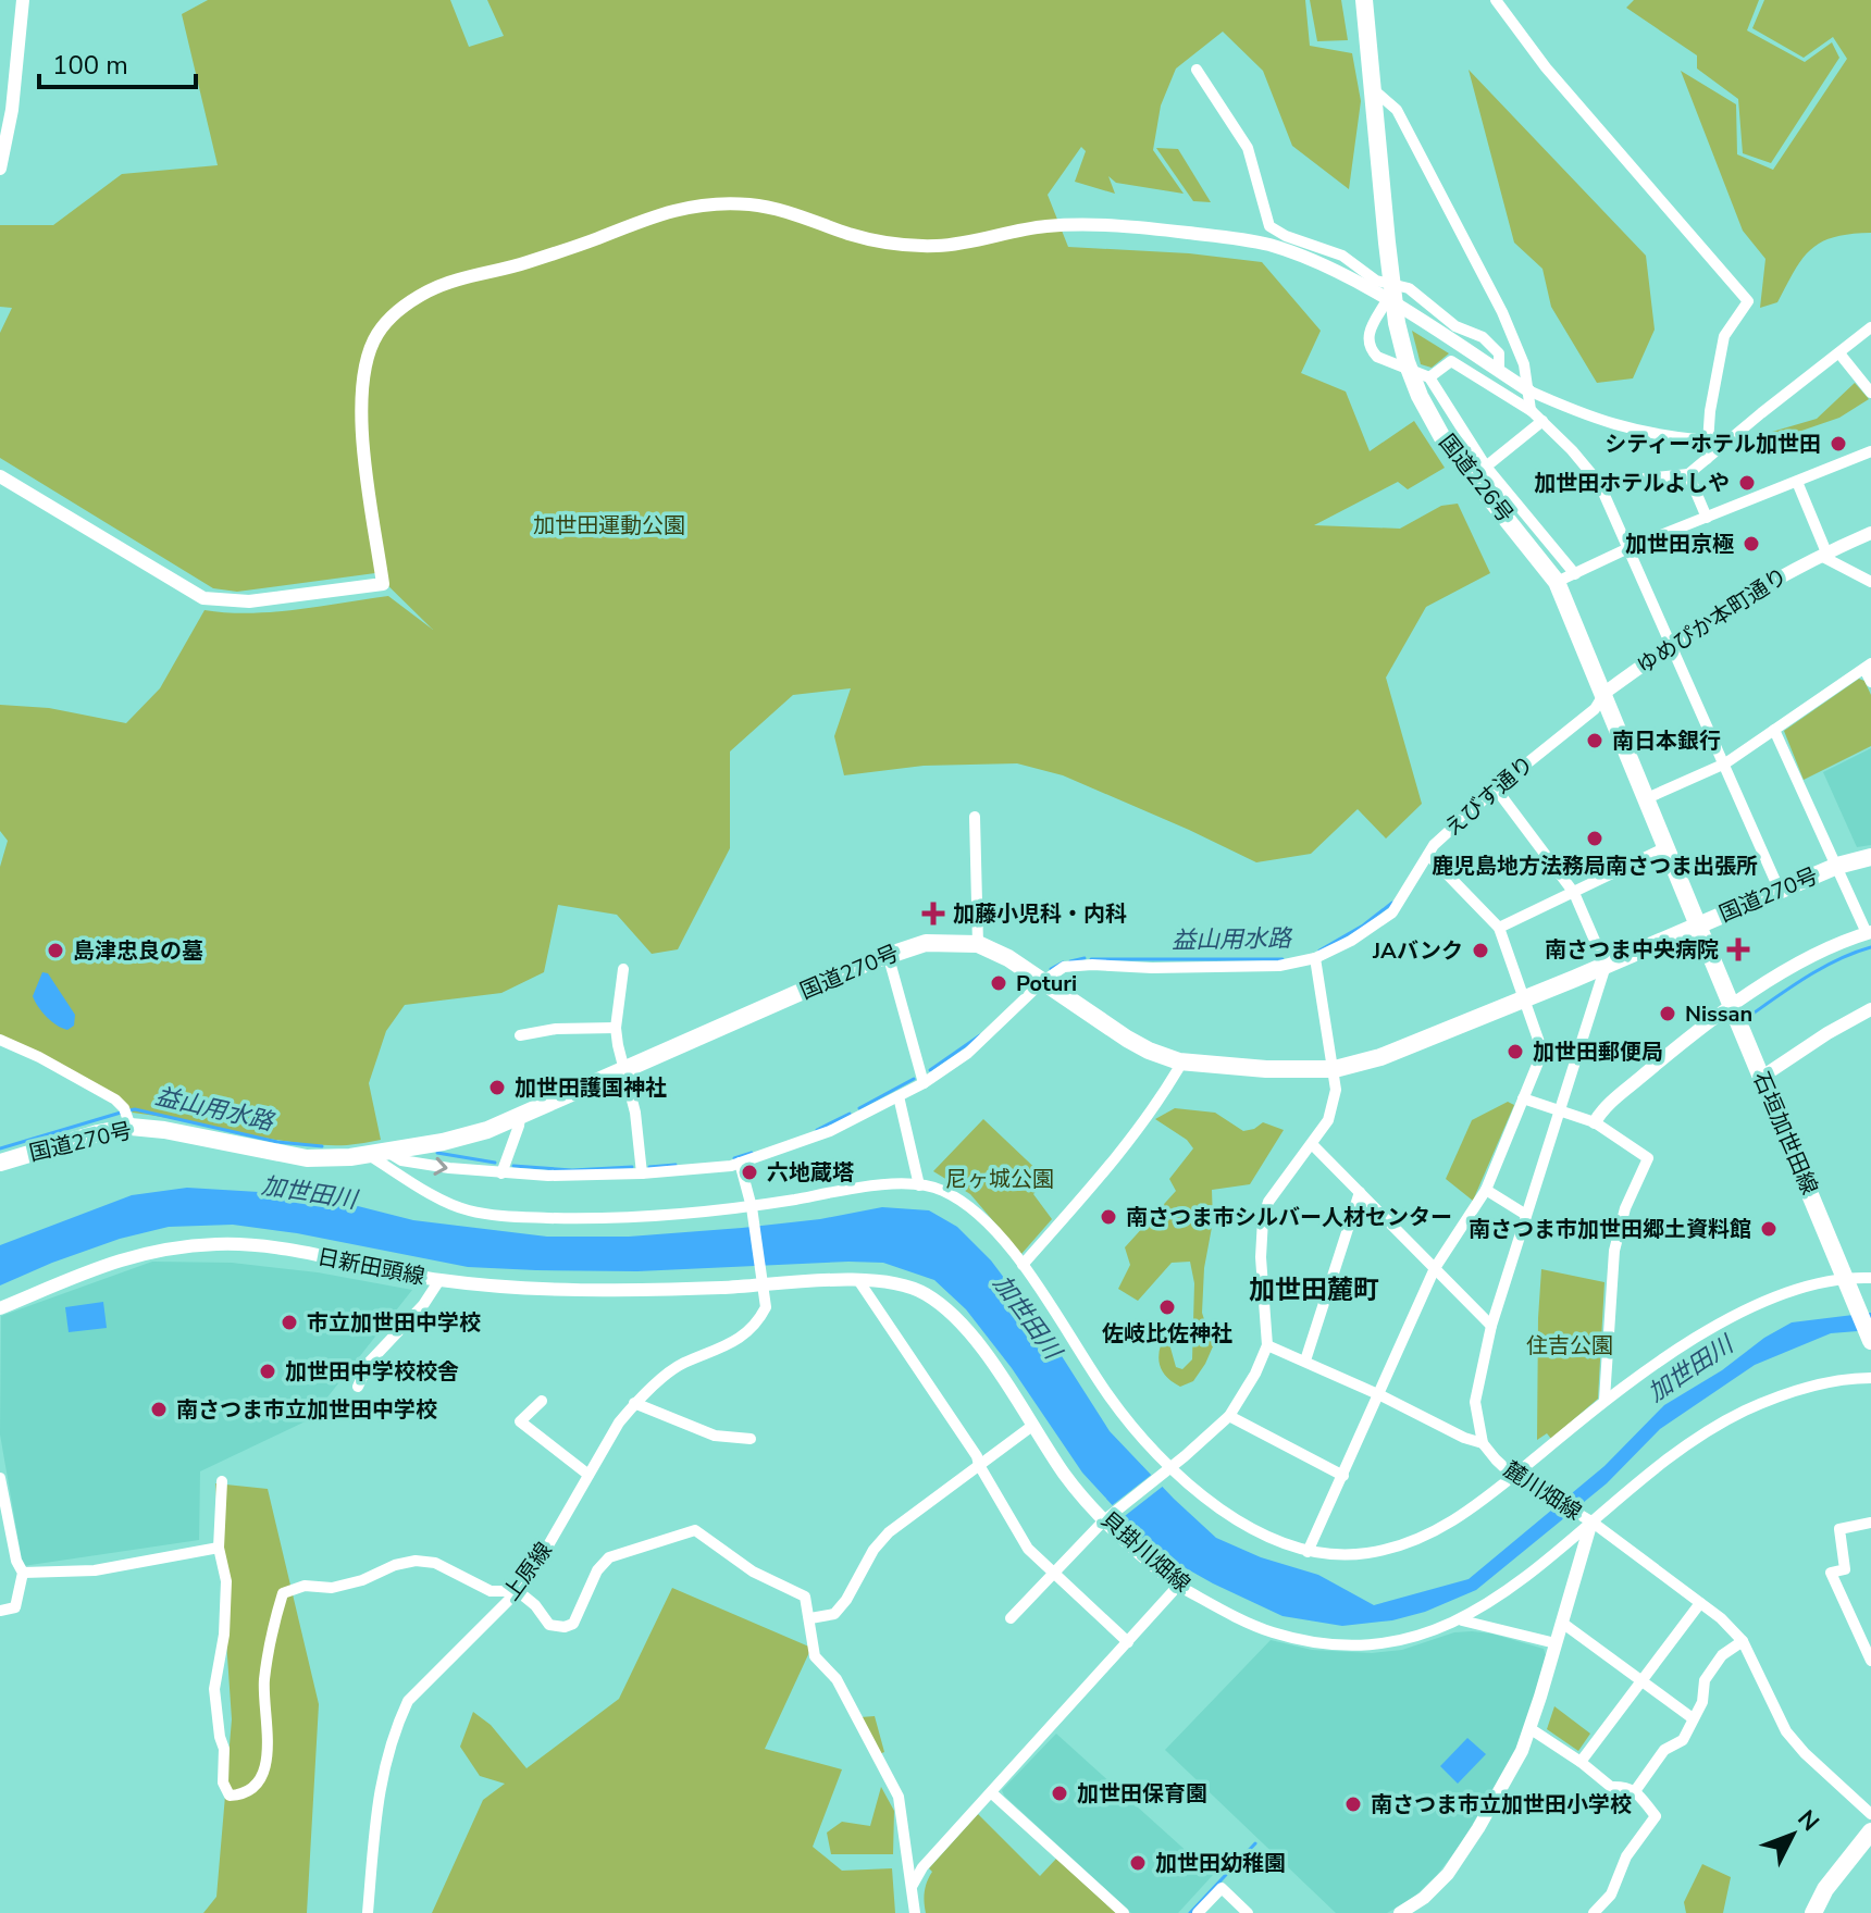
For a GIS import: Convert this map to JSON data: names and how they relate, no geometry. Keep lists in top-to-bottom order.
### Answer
{
  "streets": {
    "main road": ["国道226号", "国道270号", "石垣加世田線"],
    "street": [
      "ゆめぴか本町通り",
      "えびす通り",
      "日新田頭線",
      "麓川畑線",
      "貝掛川畑線",
      "上原線"
    ]
  },
  "crossings": [
    ["国道226号", "ゆめぴか本町通り"],
    ["国道226号", "えびす通り"],
    ["国道226号", "国道270号"],
    ["国道226号", "石垣加世田線"],
    ["ゆめぴか本町通り", "えびす通り"],
    ["えびす通り", "国道270号"],
    ["国道270号", "石垣加世田線"],
    ["日新田頭線", "貝掛川畑線"],
    ["日新田頭線", "上原線"],
    ["麓川畑線", "貝掛川畑線"],
    ["貝掛川畑線", "上原線"]
  ],
  "districts": ["加世田麓町"],
  "water": ["益山用水路", "加世田川"],
  "parks": ["加世田運動公園", "尼ヶ城公園", "住吉公園"],
  "places": {
    "other": [
      "シティーホテル加世田",
      "加世田ホテルよしや",
      "加世田京極",
      "南日本銀行",
      "鹿児島地方法務局南さつま出張所",
      "島津忠良の墓",
      "JAバンク",
      "Poturi",
      "Nissan",
      "加世田郵便局",
      "加世田護国神社",
      "六地蔵塔",
      "南さつま市シルバー人材センター",
      "南さつま市加世田郷土資料館",
      "佐岐比佐神社",
      "市立加世田中学校",
      "加世田中学校校舎",
      "南さつま市立加世田中学校",
      "加世田保育園",
      "南さつま市立加世田小学校",
      "加世田幼稚園"
    ],
    "health": ["加藤小児科・内科", "南さつま中央病院"]
  },
  "scale_bar": "100 m",
  "north": "top right"
}
